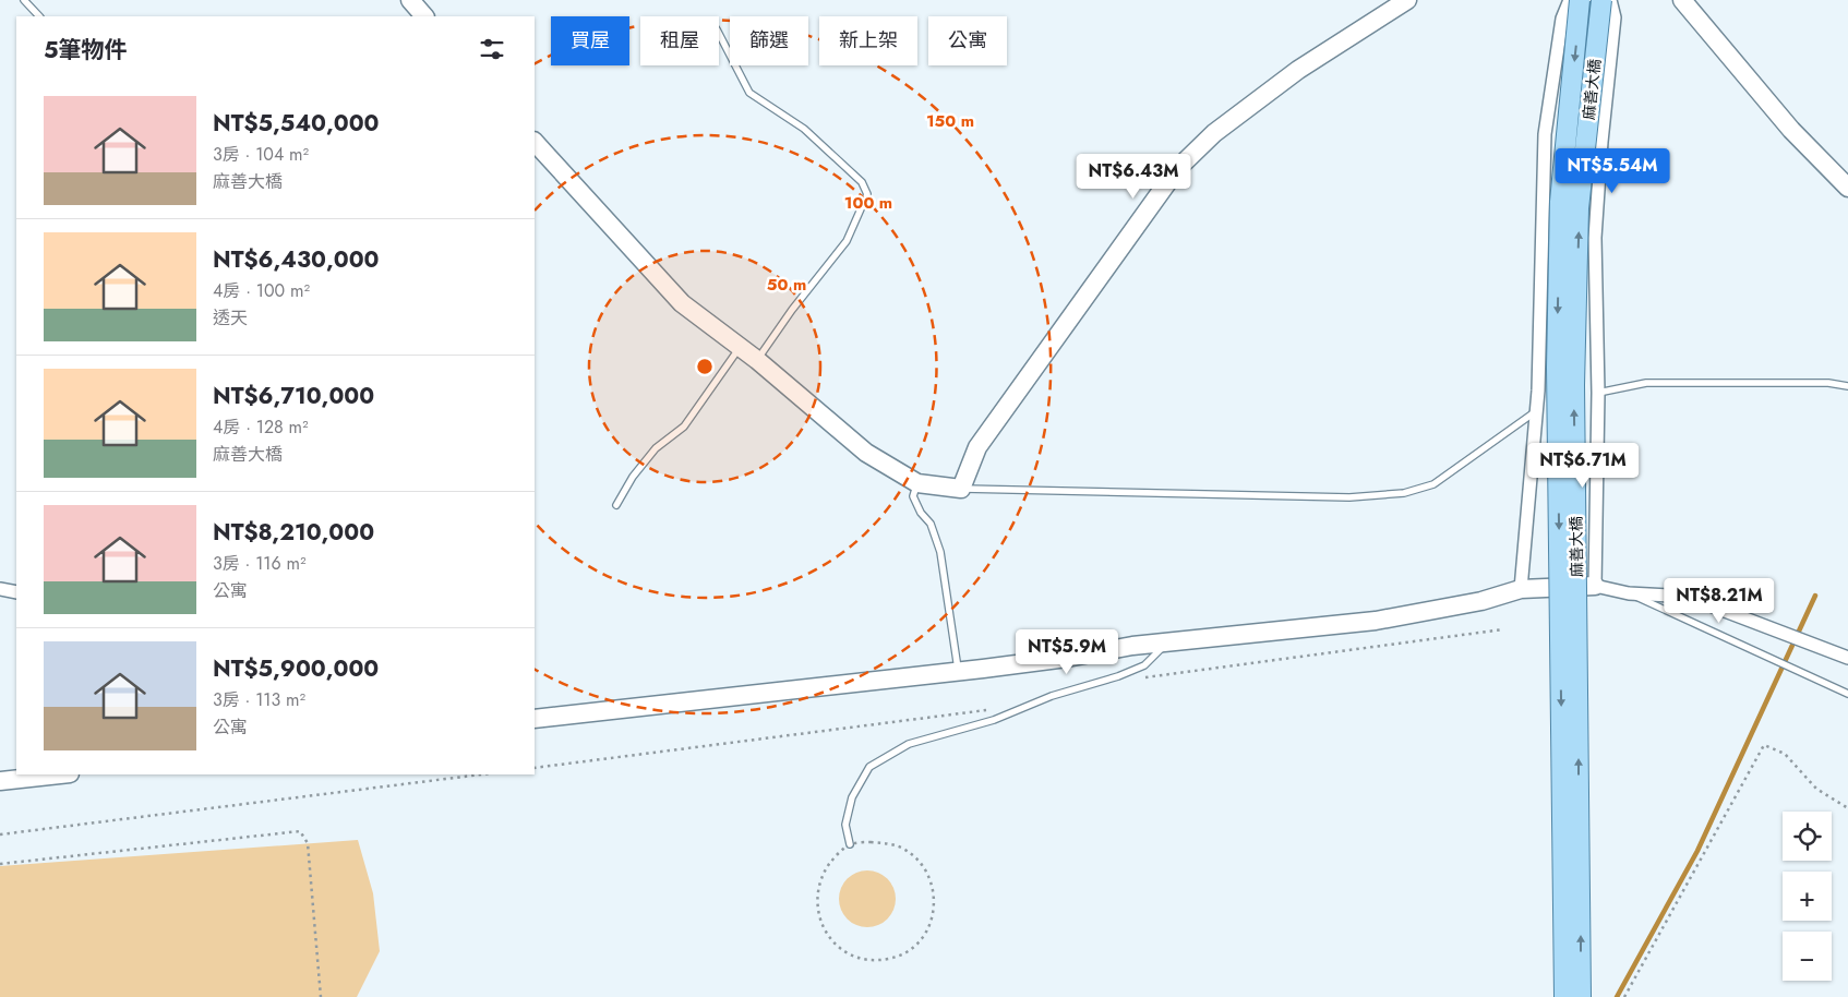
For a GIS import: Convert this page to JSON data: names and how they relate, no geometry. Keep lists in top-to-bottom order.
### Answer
{
  "streets": {
    "main road": ["麻善大橋"]
  },
  "page": {
    "chip": [
      "買屋",
      "租屋",
      "篩選",
      "新上架",
      "公寓"
    ],
    "heading": "5筆物件",
    "list": [
      {
        "name": "NT$5,540,000",
        "note": "3房 · 104 m² · 麻善大橋"
      },
      {
        "name": "NT$6,430,000",
        "note": "4房 · 100 m² · 透天"
      },
      {
        "name": "NT$6,710,000",
        "note": "4房 · 128 m² · 麻善大橋"
      },
      {
        "name": "NT$8,210,000",
        "note": "3房 · 116 m² · 公寓"
      },
      {
        "name": "NT$5,900,000",
        "note": "3房 · 113 m² · 公寓"
      }
    ],
    "price": [
      "NT$5.54M",
      "NT$6.43M",
      "NT$6.71M",
      "NT$8.21M",
      "NT$5.9M"
    ],
    "map_buttons": ["+", "−"]
  },
  "rings": ["150 m", "100 m", "50 m"]
}
